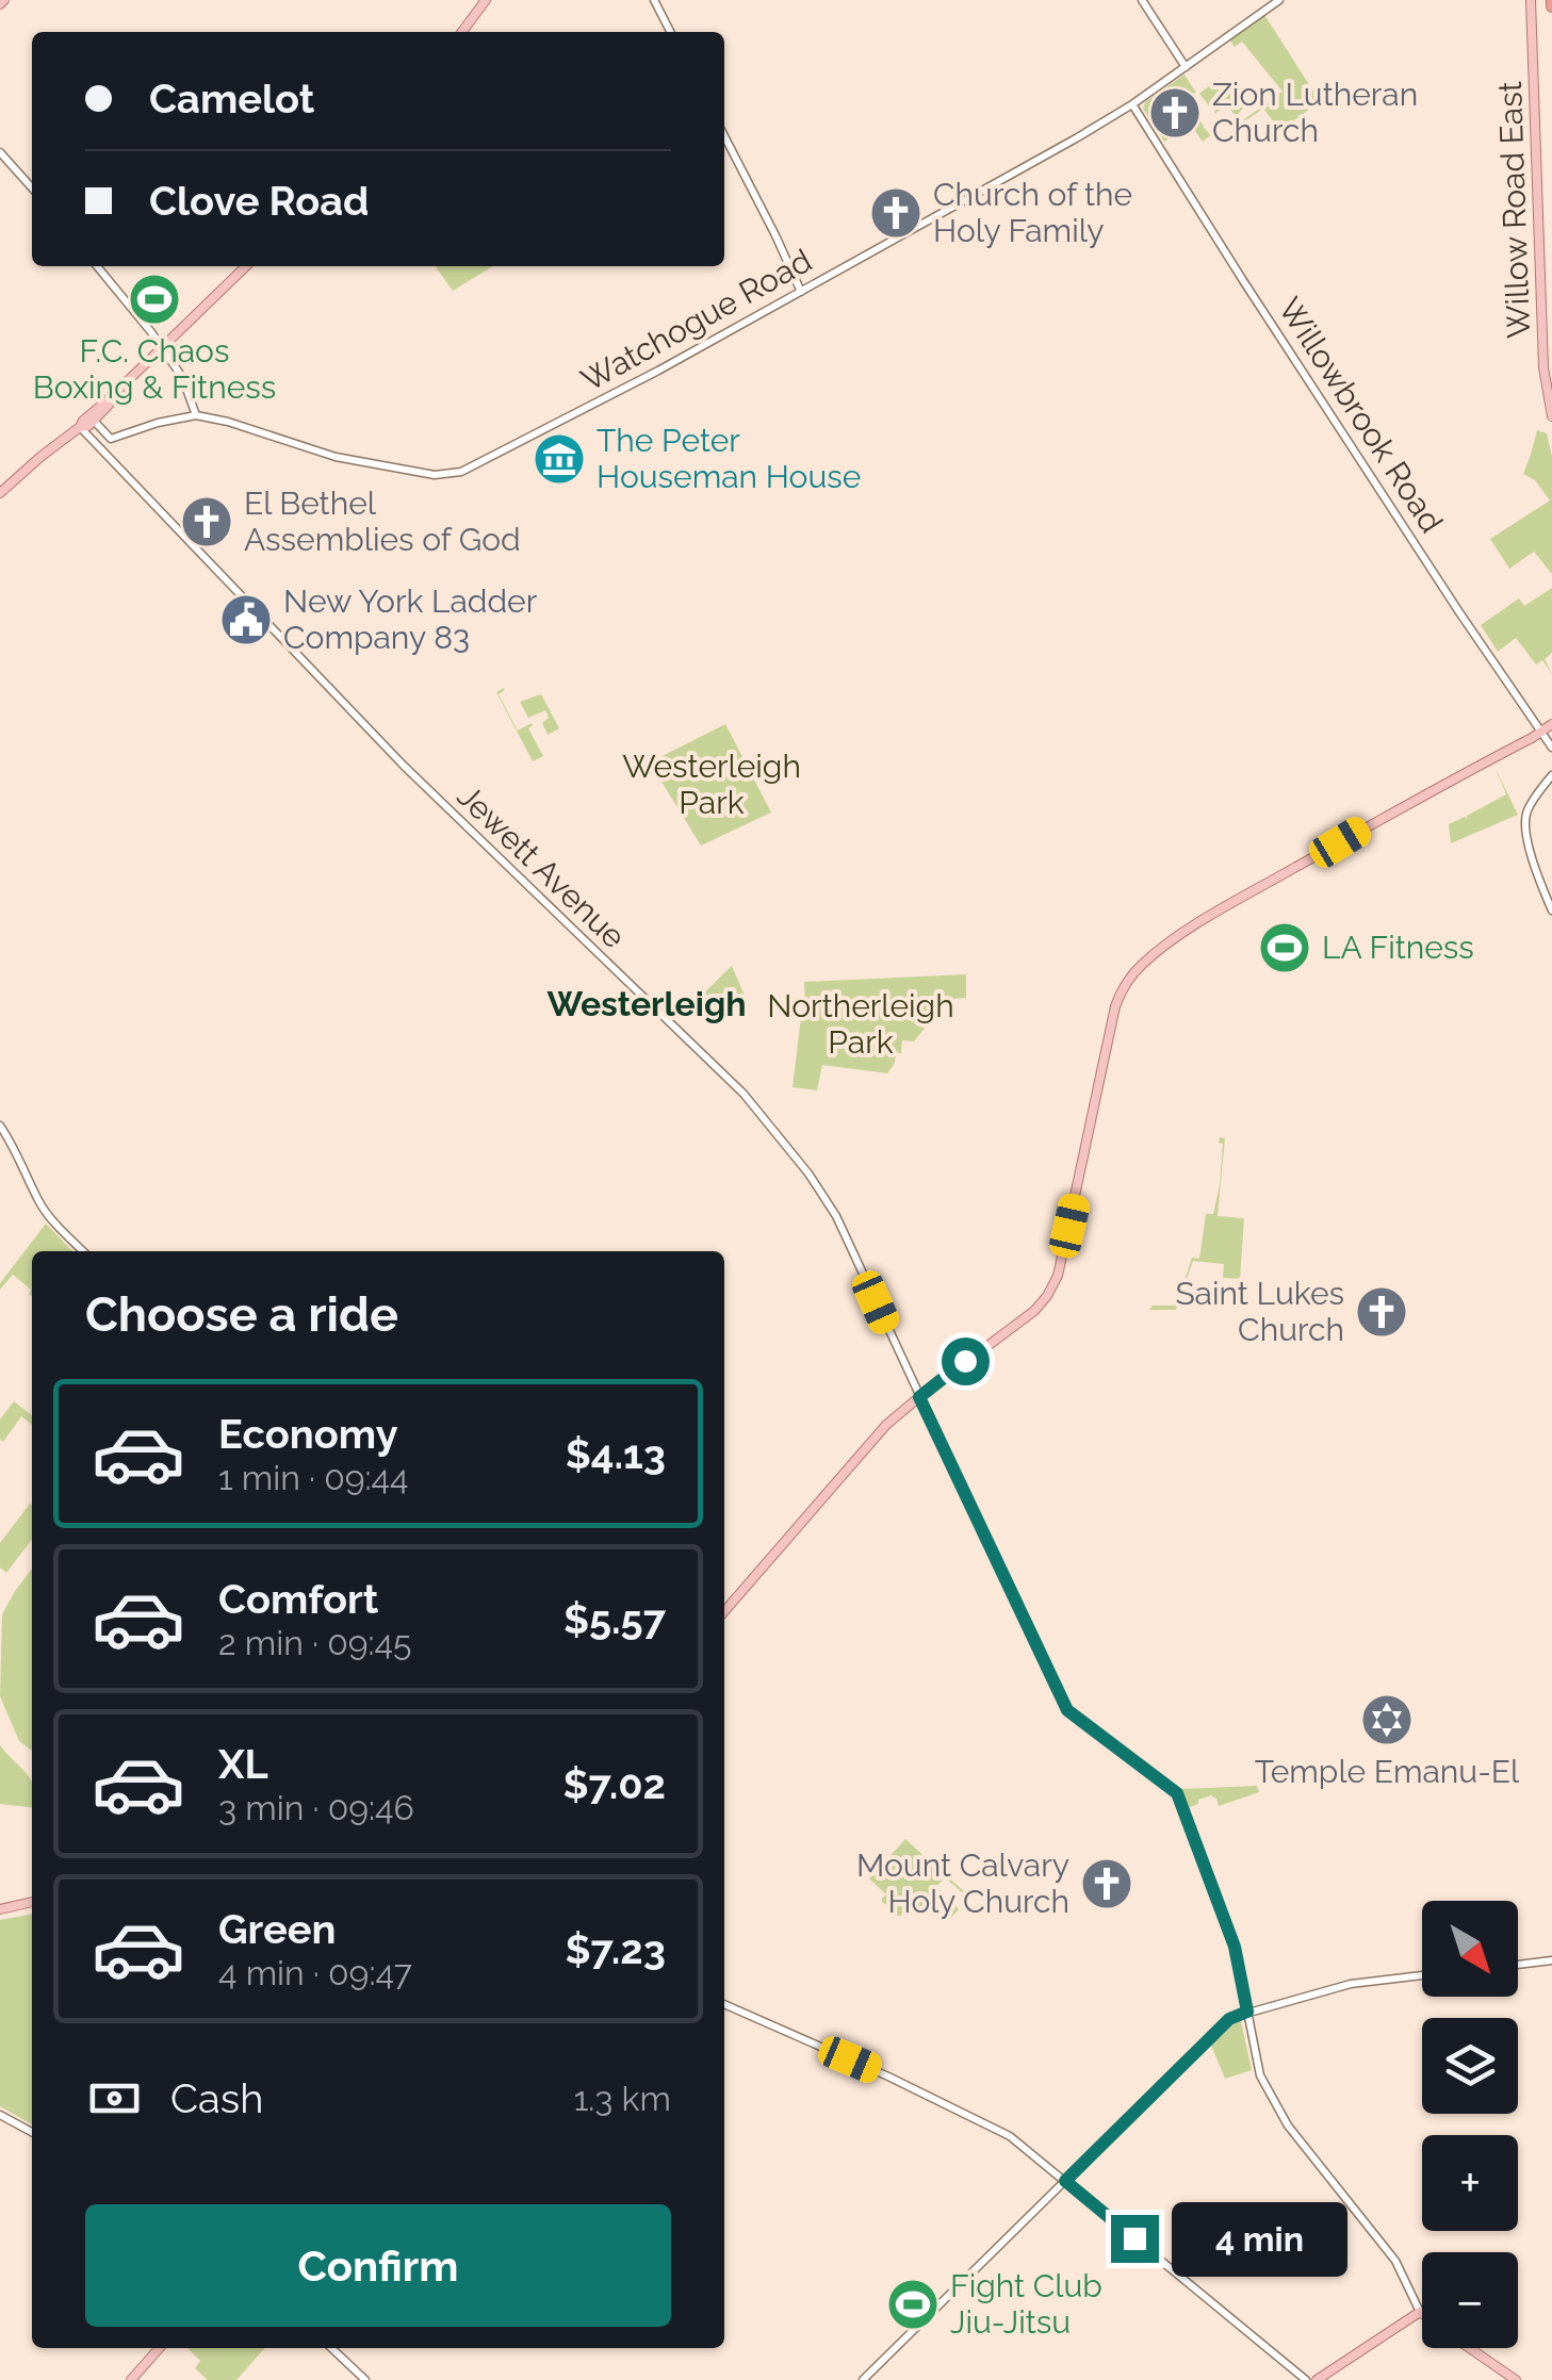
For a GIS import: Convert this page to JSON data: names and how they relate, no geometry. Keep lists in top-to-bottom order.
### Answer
{
  "streets": {
    "main road": ["Willow Road East"],
    "street": ["Watchogue Road", "Willowbrook Road", "Jewett Avenue"]
  },
  "crossings": [
    ["Watchogue Road", "Willowbrook Road"]
  ],
  "districts": ["Westerleigh"],
  "parks": ["Westerleigh Park", "Northerleigh Park"],
  "places": {
    "church": [
      "Zion Lutheran Church",
      "Church of the Holy Family",
      "El Bethel Assemblies of God",
      "Saint Lukes Church",
      "Mount Calvary Holy Church"
    ],
    "sports": ["F.C. Chaos Boxing & Fitness", "LA Fitness", "Fight Club Jiu-Jitsu"],
    "museum": ["The Peter Houseman House"],
    "public building": ["New York Ladder Company 83"],
    "synagogue": ["Temple Emanu-El"]
  },
  "north": "bottom right",
  "page": {
    "banner": ["Camelot", "Clove Road"],
    "heading": "Choose a ride",
    "list": [
      {
        "name": "Economy",
        "note": "1 min · 09:44",
        "value": "$4.13"
      },
      {
        "name": "Comfort",
        "note": "2 min · 09:45",
        "value": "$5.57"
      },
      {
        "name": "XL",
        "note": "3 min · 09:46",
        "value": "$7.02"
      },
      {
        "name": "Green",
        "note": "4 min · 09:47",
        "value": "$7.23"
      }
    ],
    "map_buttons": ["+", "−"],
    "pay": ["Cash", "1.3 km"],
    "buttons": "Confirm",
    "bubble": "4 min"
  }
}
